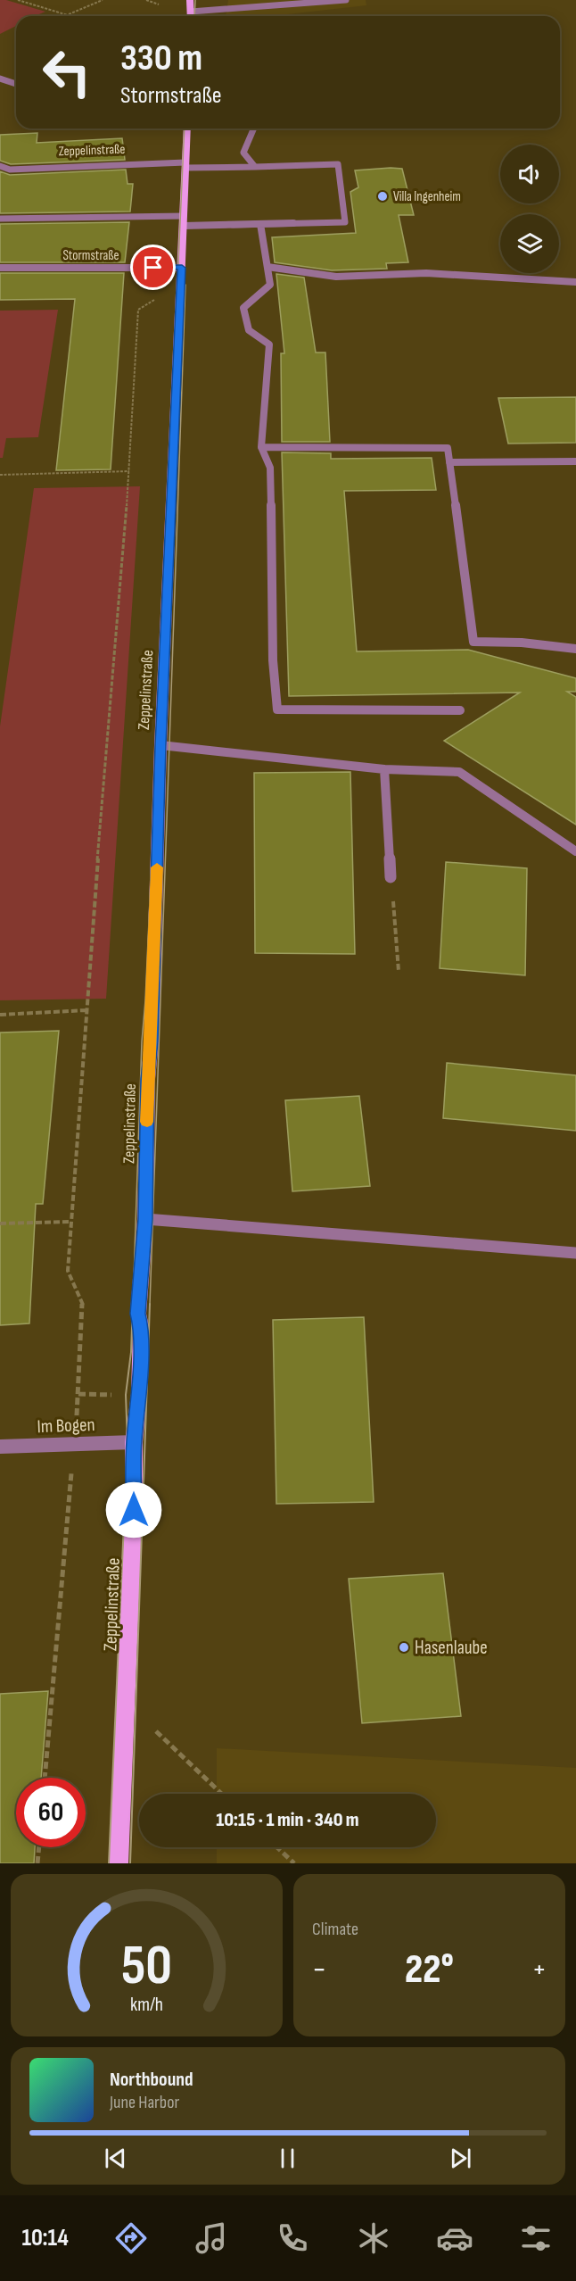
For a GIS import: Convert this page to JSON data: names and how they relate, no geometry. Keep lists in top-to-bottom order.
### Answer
{
  "streets": {
    "main road": ["Zeppelinstraße"],
    "street": ["Stormstraße", "Im Bogen"]
  },
  "crossings": [
    ["Zeppelinstraße", "Stormstraße"],
    ["Zeppelinstraße", "Im Bogen"]
  ],
  "places": ["Villa Ingenheim", "Hasenlaube"],
  "page": {
    "turn": ["330 m", "Stormstraße"],
    "limit": "60",
    "trip": "10:15 · 1 min · 340 m",
    "tile": "Climate",
    "heat": ["−", "22°", "+"],
    "song": ["Northbound", "June Harbor"],
    "tabs": "10:14",
    "gauge": ["50", "km/h"]
  }
}
